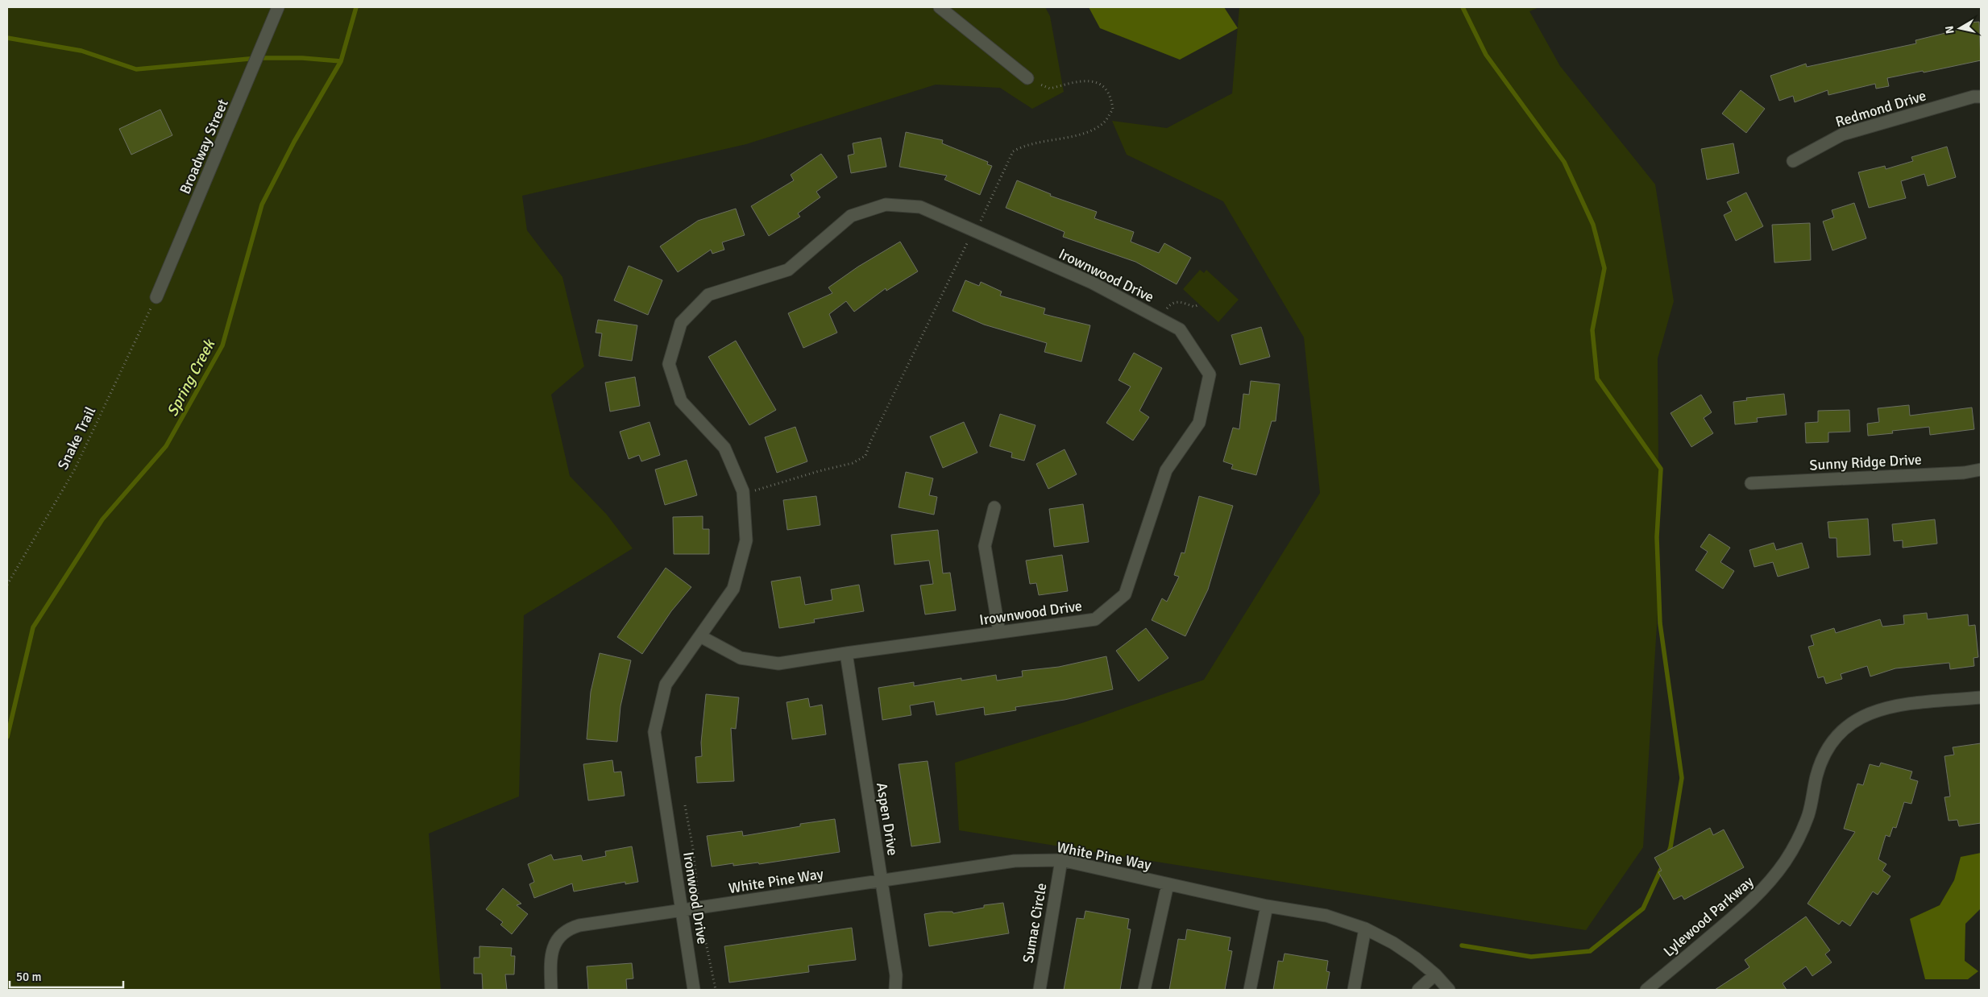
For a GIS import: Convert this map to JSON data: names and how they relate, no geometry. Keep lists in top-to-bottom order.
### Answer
{
  "streets": {
    "street": [
      "Redmond Drive",
      "Broadway Street",
      "Irownwood Drive",
      "Sunny Ridge Drive",
      "Aspen Drive",
      "White Pine Way",
      "Ironwood Drive",
      "Lylewood Parkway",
      "Sumac Circle"
    ],
    "path": ["Snake Trail"]
  },
  "crossings": [
    ["Broadway Street", "Snake Trail"],
    ["Irownwood Drive", "Aspen Drive"],
    ["Irownwood Drive", "Ironwood Drive"],
    ["Aspen Drive", "White Pine Way"],
    ["White Pine Way", "Ironwood Drive"],
    ["White Pine Way", "Sumac Circle"]
  ],
  "water": ["Spring Creek"],
  "scale_bar": "50 m",
  "north": "left"
}
